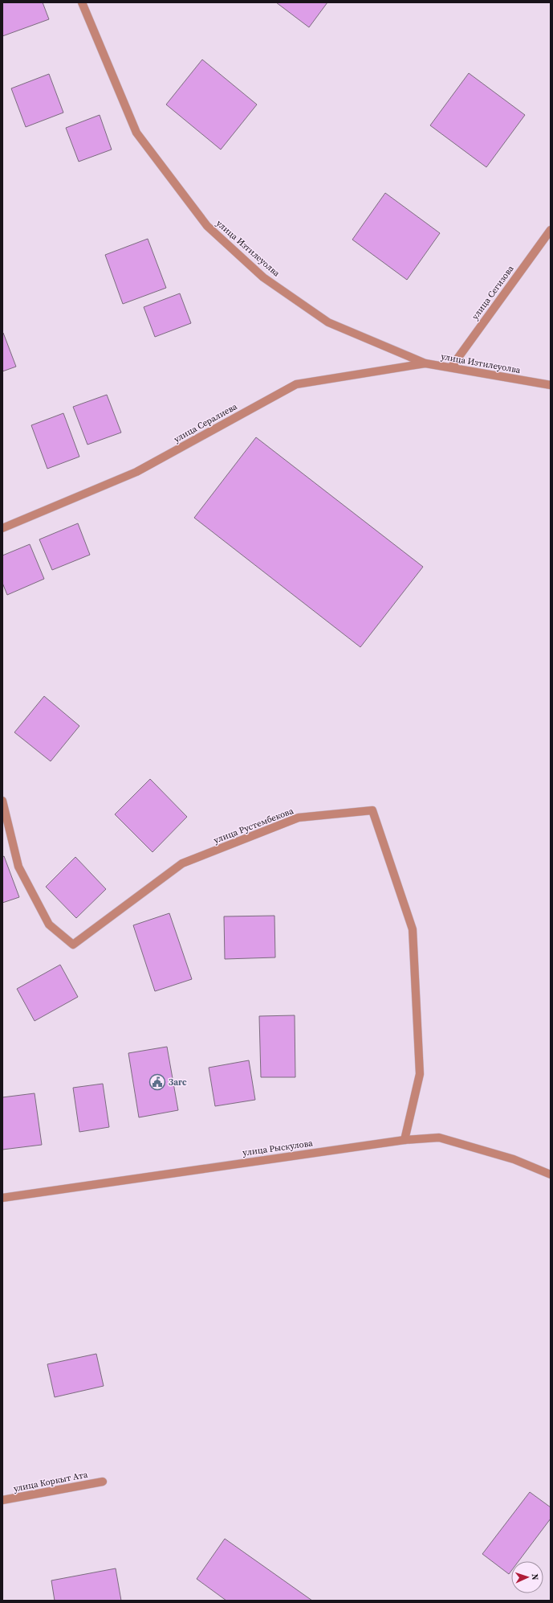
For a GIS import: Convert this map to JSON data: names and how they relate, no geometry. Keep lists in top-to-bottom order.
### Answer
{
  "streets": {
    "street": [
      "улица Изтилеуолва",
      "улица Сегизова",
      "улица Сералиева",
      "улица Рустембекова",
      "улица Рыскулова",
      "улица Коркыт Ата"
    ]
  },
  "crossings": [
    ["улица Изтилеуолва", "улица Сегизова"],
    ["улица Изтилеуолва", "улица Сералиева"],
    ["улица Рустембекова", "улица Рыскулова"]
  ],
  "places": {
    "public building": ["Загс"]
  },
  "north": "right"
}
